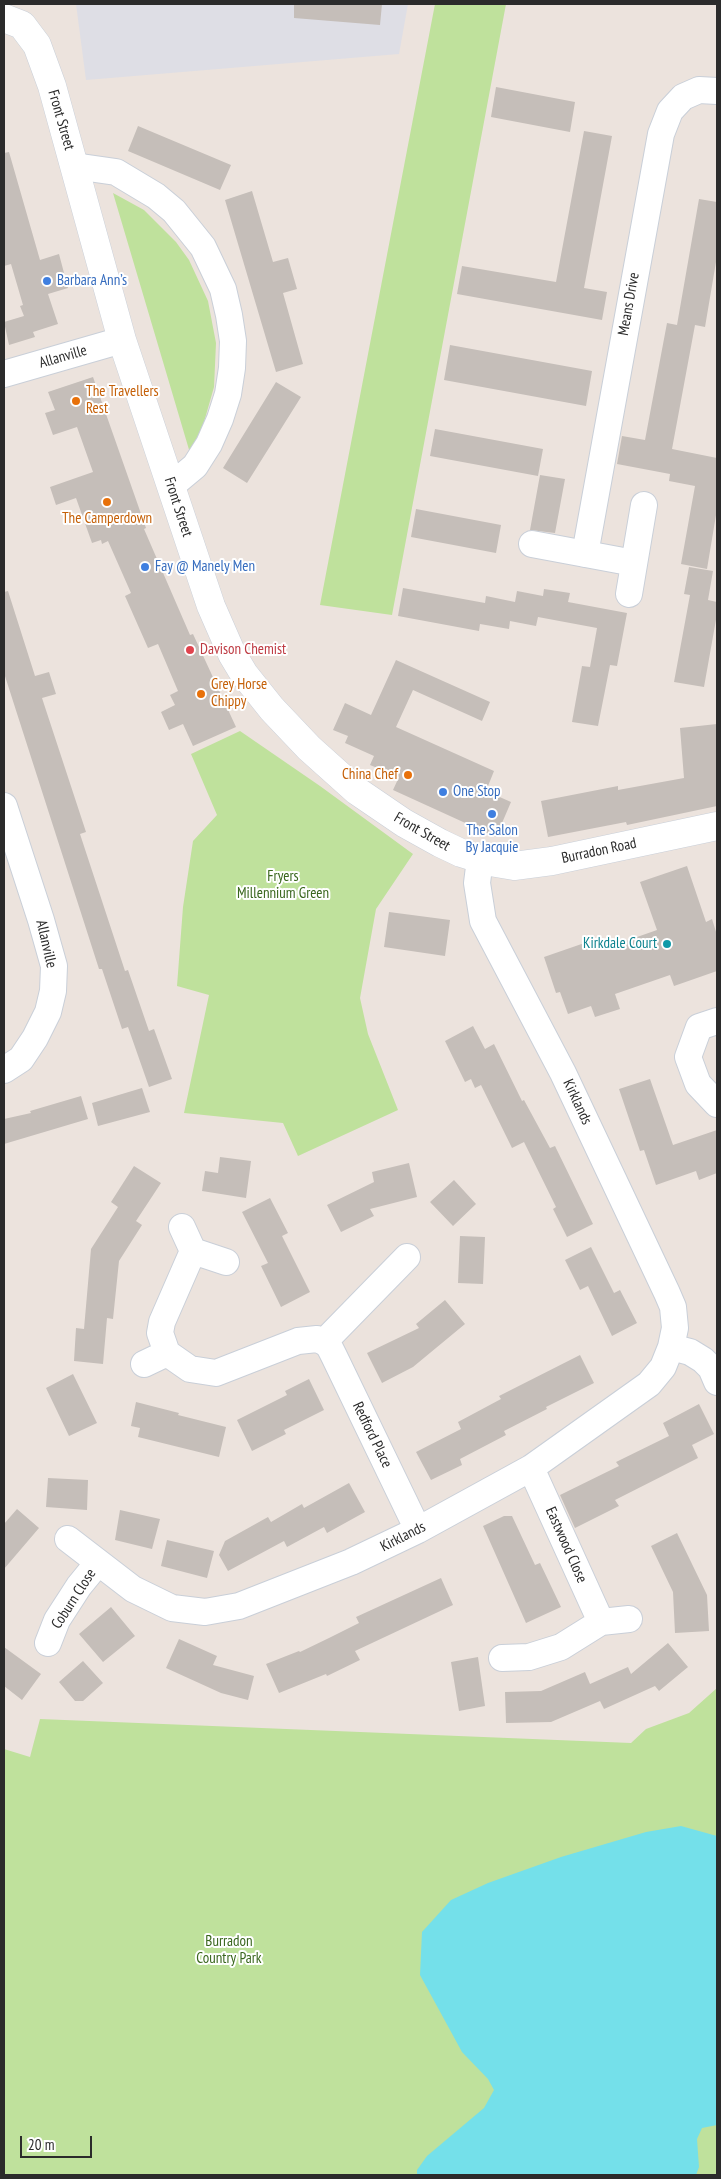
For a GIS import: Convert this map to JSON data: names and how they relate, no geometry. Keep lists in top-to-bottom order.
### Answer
{
  "streets": {
    "main road": ["Front Street", "Burradon Road"],
    "street": [
      "Means Drive",
      "Allanville",
      "Kirklands",
      "Redford Place",
      "Eastwood Close",
      "Coburn Close"
    ]
  },
  "crossings": [
    ["Front Street", "Allanville"],
    ["Front Street", "Burradon Road"],
    ["Front Street", "Kirklands"],
    ["Burradon Road", "Kirklands"],
    ["Kirklands", "Redford Place"],
    ["Kirklands", "Eastwood Close"],
    ["Kirklands", "Coburn Close"]
  ],
  "parks": ["Fryers Millennium Green", "Burradon Country Park"],
  "places": [
    "Barbara Ann’s",
    "The Travellers Rest",
    "The Camperdown",
    "Fay @ Manely Men",
    "Davison Chemist",
    "Grey Horse Chippy",
    "China Chef",
    "One Stop",
    "The Salon By Jacquie",
    "Kirkdale Court"
  ],
  "scale_bar": "20 m"
}
